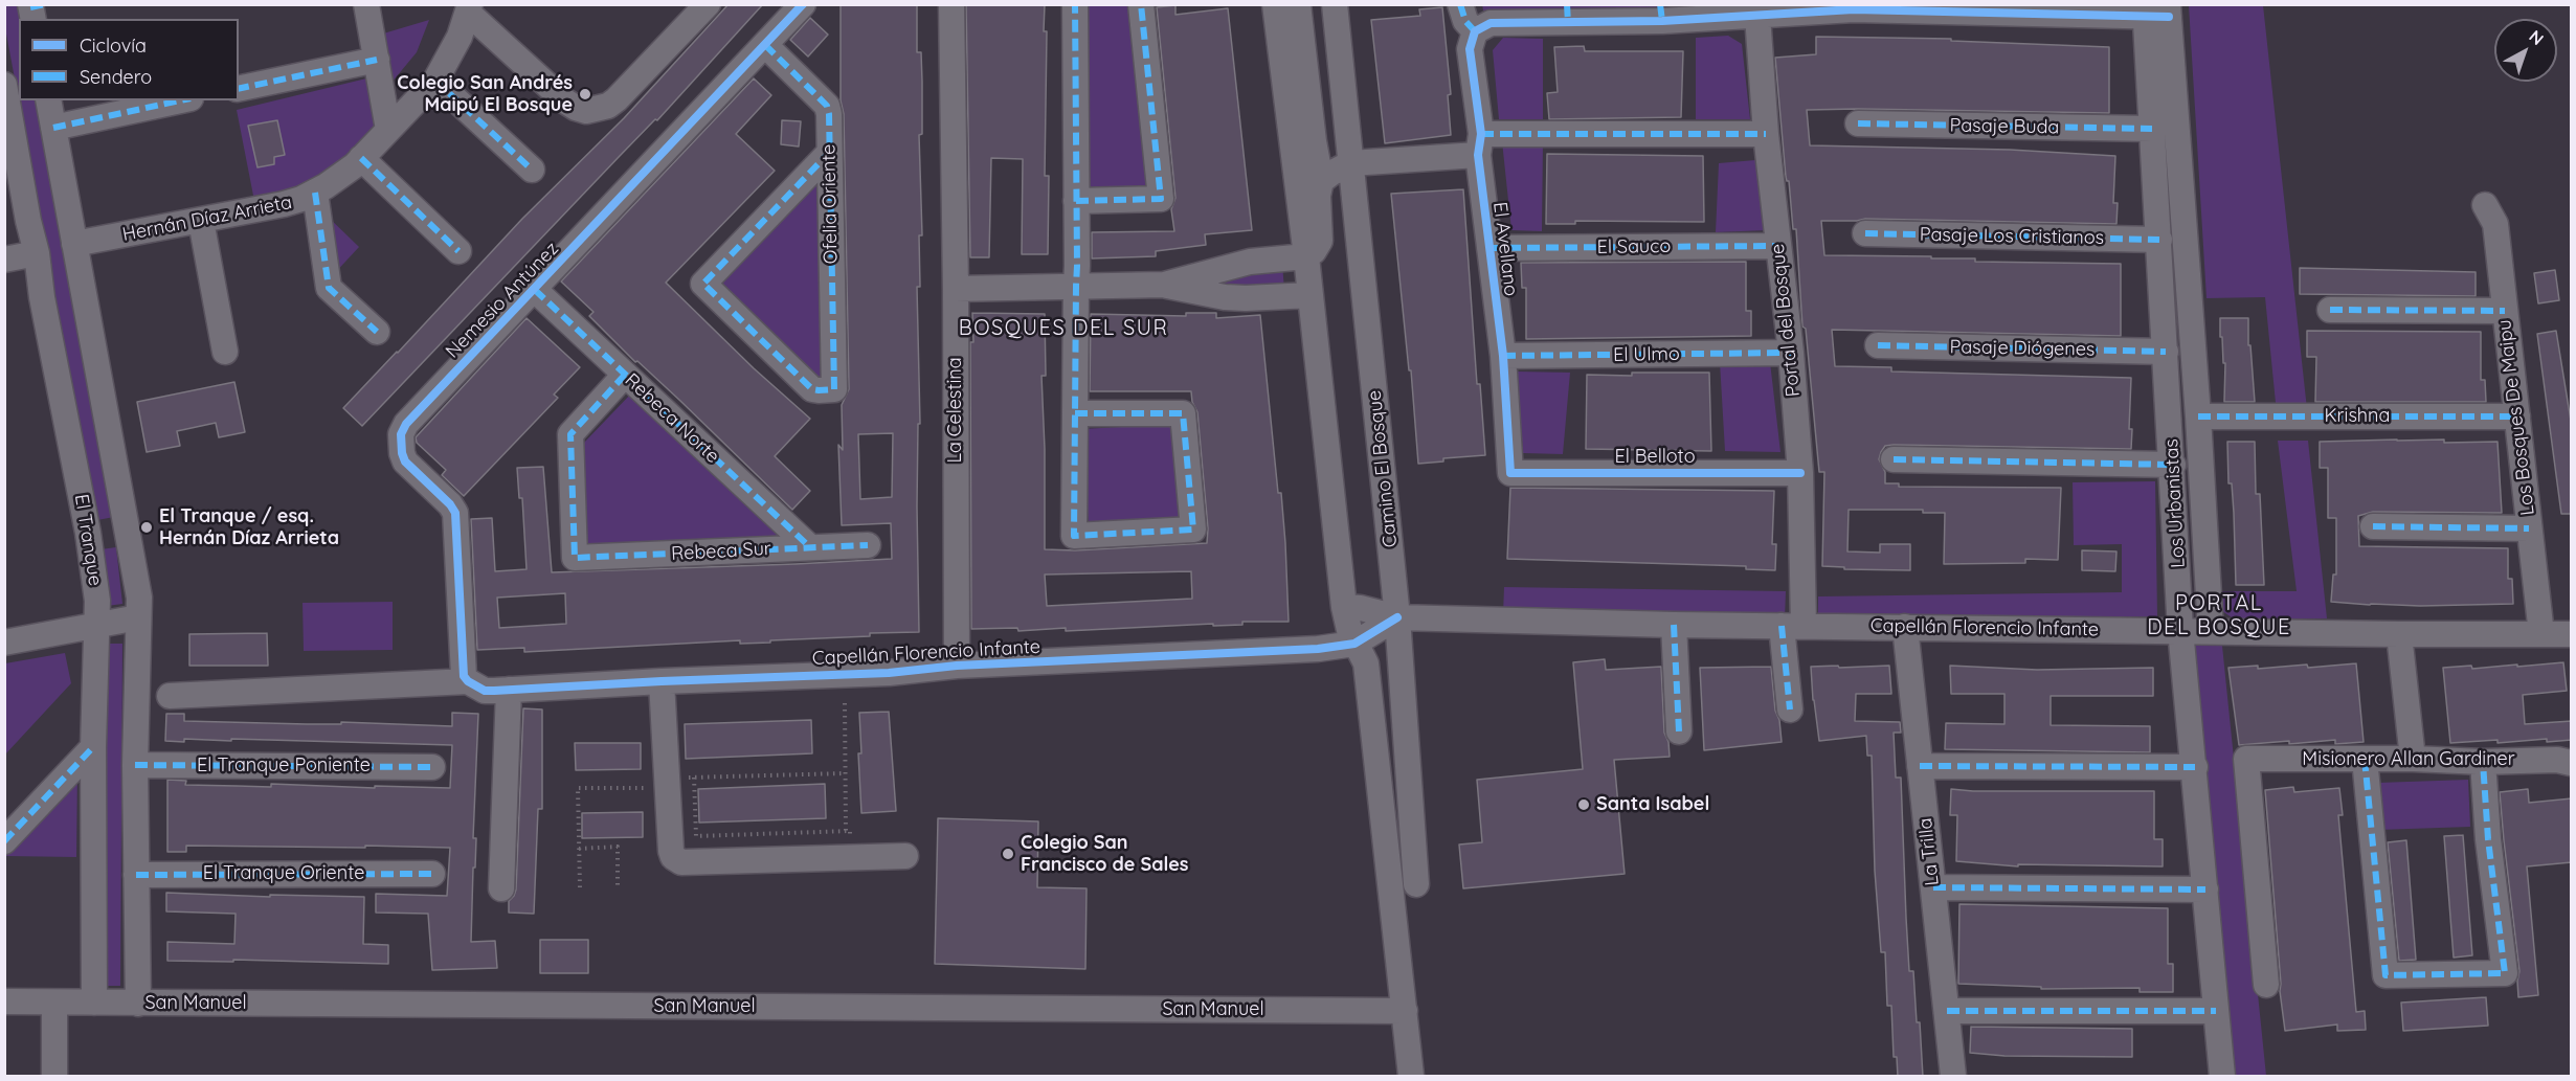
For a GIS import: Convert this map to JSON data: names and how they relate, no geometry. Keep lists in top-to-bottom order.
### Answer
{
  "streets": {
    "street": [
      "Pasaje Buda",
      "Ofelia Oriente",
      "Hernán Díaz Arrieta",
      "Pasaje Los Cristianos",
      "El Sauco",
      "El Avellano",
      "Nemesio Antúnez",
      "Portal del Bosque",
      "Pasaje Diógenes",
      "El Ulmo",
      "La Celestina",
      "Krishna",
      "Los Bosques De Maipu",
      "Rebeca Norte",
      "El Belloto",
      "Camino El Bosque",
      "Los Urbanistas",
      "El Tranque",
      "Rebeca Sur",
      "Capellán Florencio Infante",
      "Misionero Allan Gardiner",
      "El Tranque Poniente",
      "La Trilla",
      "El Tranque Oriente",
      "San Manuel"
    ]
  },
  "crossings": [
    ["Pasaje Buda", "Los Urbanistas"],
    ["Ofelia Oriente", "Nemesio Antúnez"],
    ["Pasaje Los Cristianos", "Los Urbanistas"],
    ["El Sauco", "El Avellano"],
    ["El Sauco", "Portal del Bosque"],
    ["El Avellano", "El Ulmo"],
    ["El Avellano", "El Belloto"],
    ["Nemesio Antúnez", "Rebeca Norte"],
    ["Nemesio Antúnez", "Capellán Florencio Infante"],
    ["Portal del Bosque", "El Ulmo"],
    ["Portal del Bosque", "El Belloto"],
    ["Portal del Bosque", "Capellán Florencio Infante"],
    ["Pasaje Diógenes", "Los Urbanistas"],
    ["La Celestina", "Capellán Florencio Infante"],
    ["Krishna", "Los Bosques De Maipu"],
    ["Krishna", "Los Urbanistas"],
    ["Los Bosques De Maipu", "Capellán Florencio Infante"],
    ["Rebeca Norte", "Rebeca Sur"],
    ["Camino El Bosque", "Capellán Florencio Infante"],
    ["Los Urbanistas", "Capellán Florencio Infante"],
    ["El Tranque", "San Manuel"],
    ["Capellán Florencio Infante", "La Trilla"]
  ],
  "districts": ["BOSQUES DEL SUR", "PORTAL DEL BOSQUE"],
  "places": [
    "Colegio San Andrés Maipú El Bosque",
    "El Tranque / esq. Hernán Díaz Arrieta",
    "Santa Isabel",
    "Colegio San Francisco de Sales"
  ],
  "legend": ["Ciclovía", "Sendero"],
  "north": "top right"
}
